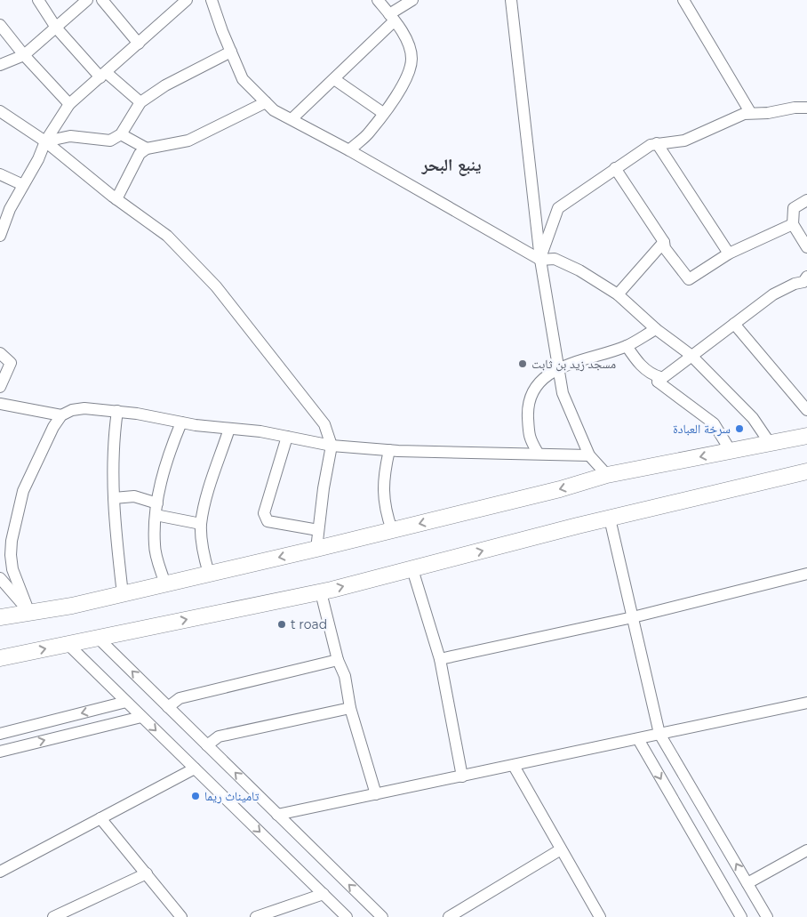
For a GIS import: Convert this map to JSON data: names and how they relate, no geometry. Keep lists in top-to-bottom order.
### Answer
{
  "districts": ["ينبع البحر"],
  "places": [
    "مسجد زيد بن ثابت",
    "سرخة العبادة",
    "t road",
    "تاميناث ريما"
  ]
}
